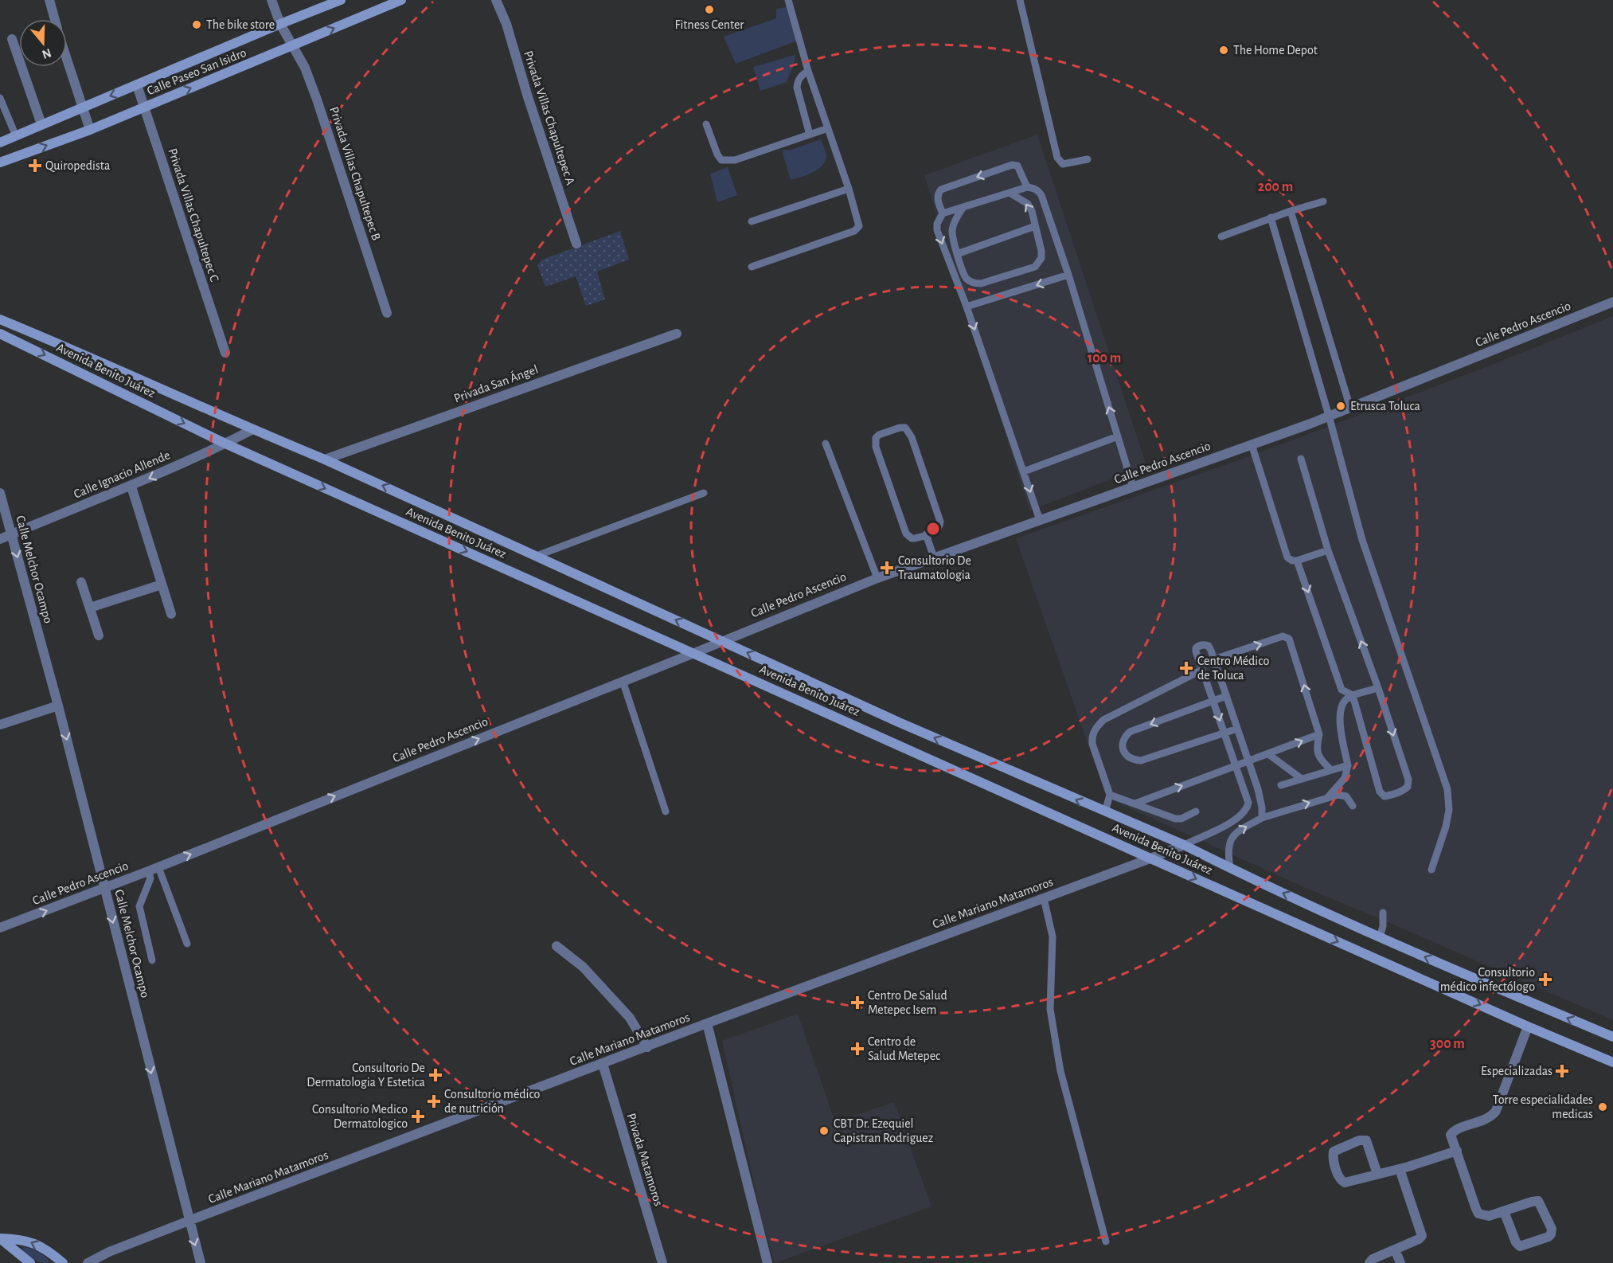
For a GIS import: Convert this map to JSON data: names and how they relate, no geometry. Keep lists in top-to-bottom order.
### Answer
{
  "streets": {
    "main road": ["Calle Paseo San Isidro", "Avenida Benito Juárez"],
    "street": [
      "Privada Villas Chapultepec A",
      "Privada Villas Chapultepec B",
      "Privada Villas Chapultepec C",
      "Calle Pedro Ascencio",
      "Privada San Ángel",
      "Calle Ignacio Allende",
      "Calle Melchor Ocampo",
      "Calle Mariano Matamoros",
      "Privada Matamoros"
    ]
  },
  "crossings": [
    ["Calle Paseo San Isidro", "Privada Villas Chapultepec B"],
    ["Calle Paseo San Isidro", "Privada Villas Chapultepec C"],
    ["Calle Pedro Ascencio", "Avenida Benito Juárez"],
    ["Calle Pedro Ascencio", "Calle Melchor Ocampo"],
    ["Avenida Benito Juárez", "Privada San Ángel"],
    ["Avenida Benito Juárez", "Calle Ignacio Allende"],
    ["Avenida Benito Juárez", "Calle Mariano Matamoros"],
    ["Calle Ignacio Allende", "Calle Melchor Ocampo"],
    ["Calle Melchor Ocampo", "Calle Mariano Matamoros"],
    ["Calle Mariano Matamoros", "Privada Matamoros"]
  ],
  "one_way": ["Calle Pedro Ascencio", "Calle Ignacio Allende", "Calle Melchor Ocampo"],
  "places": {
    "other": [
      "Fitness Center",
      "The bike store",
      "The Home Depot",
      "Etrusca Toluca",
      "Torre especialidades medicas",
      "CBT Dr. Ezequiel Capistran Rodriguez"
    ],
    "health": [
      "Quiropedista",
      "Consultorio De Traumatologia",
      "Centro Médico de Toluca",
      "Consultorio médico infectólogo",
      "Centro De Salud Metepec Isem",
      "Centro de Salud Metepec",
      "Especializadas",
      "Consultorio De Dermatologia Y Estetica",
      "Consultorio médico de nutrición",
      "Consultorio Medico Dermatologico"
    ]
  },
  "north": "bottom",
  "rings": ["200 m", "100 m", "300 m"]
}
